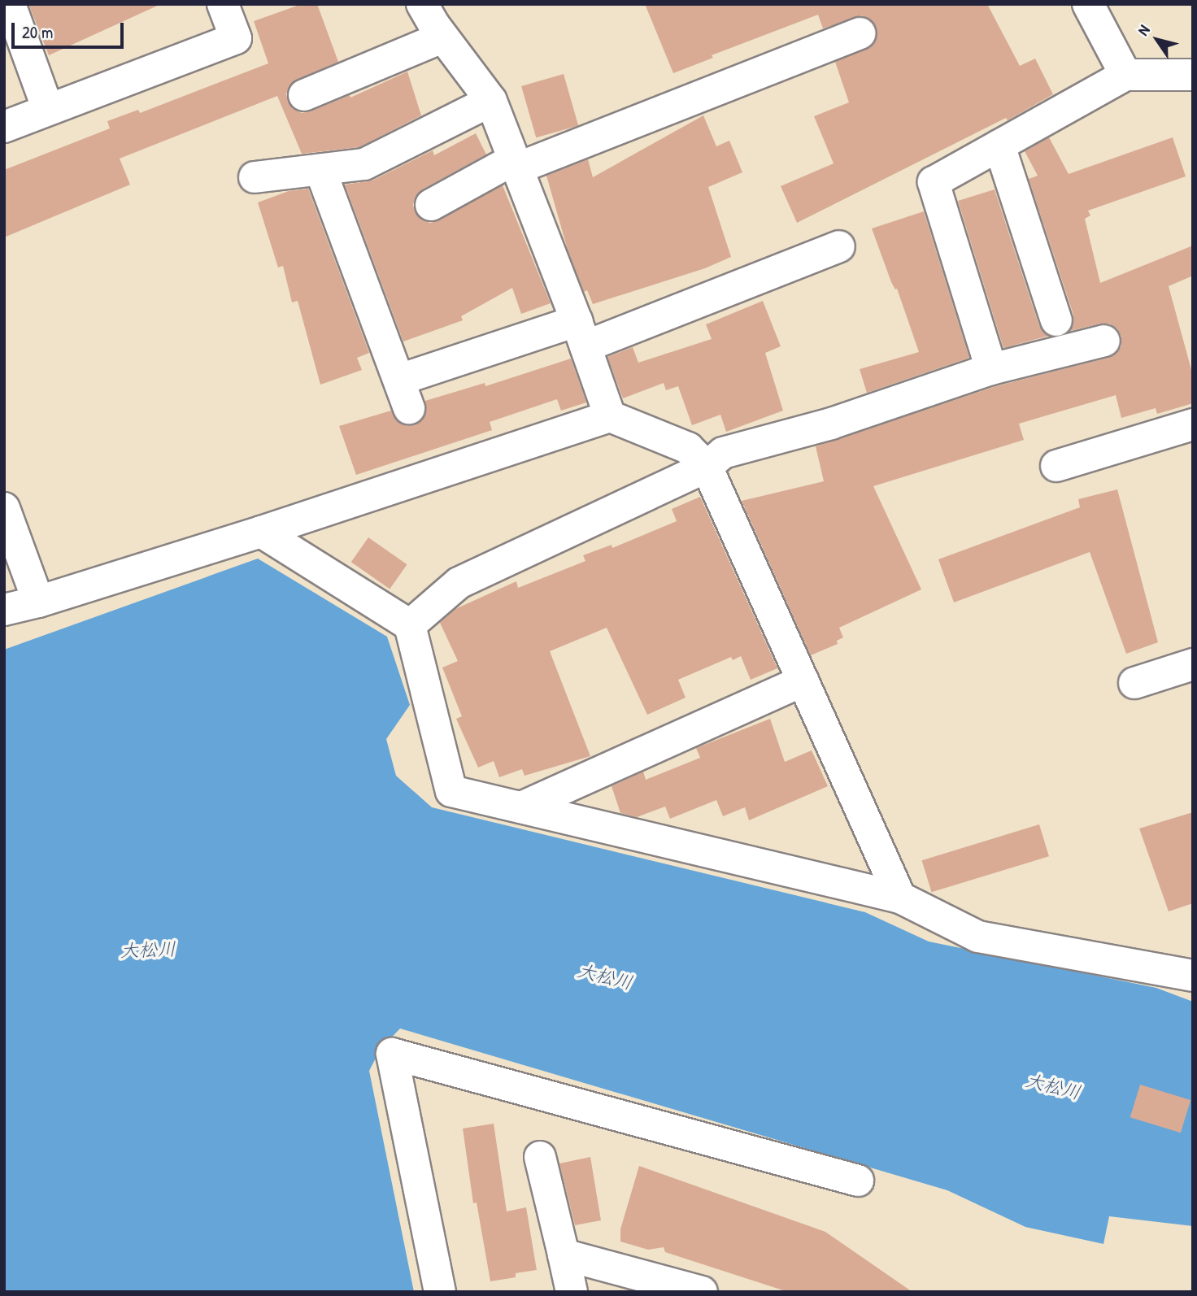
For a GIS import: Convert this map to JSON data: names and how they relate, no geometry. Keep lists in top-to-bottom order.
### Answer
{
  "water": ["大松川"],
  "scale_bar": "20 m",
  "north": "top left"
}
